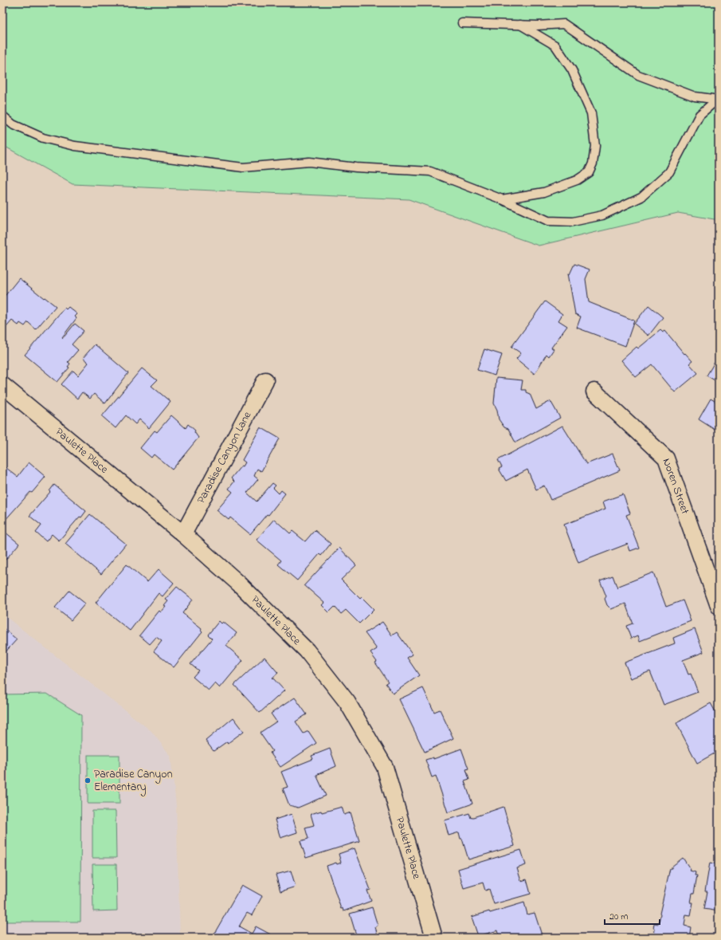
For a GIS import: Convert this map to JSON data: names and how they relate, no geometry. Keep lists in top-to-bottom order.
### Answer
{
  "streets": {
    "street": ["Paulette Place", "Paradise Canyon Lane", "Noren Street"]
  },
  "crossings": [
    ["Paulette Place", "Paradise Canyon Lane"]
  ],
  "places": ["Paradise Canyon Elementary"],
  "scale_bar": "20 m"
}
